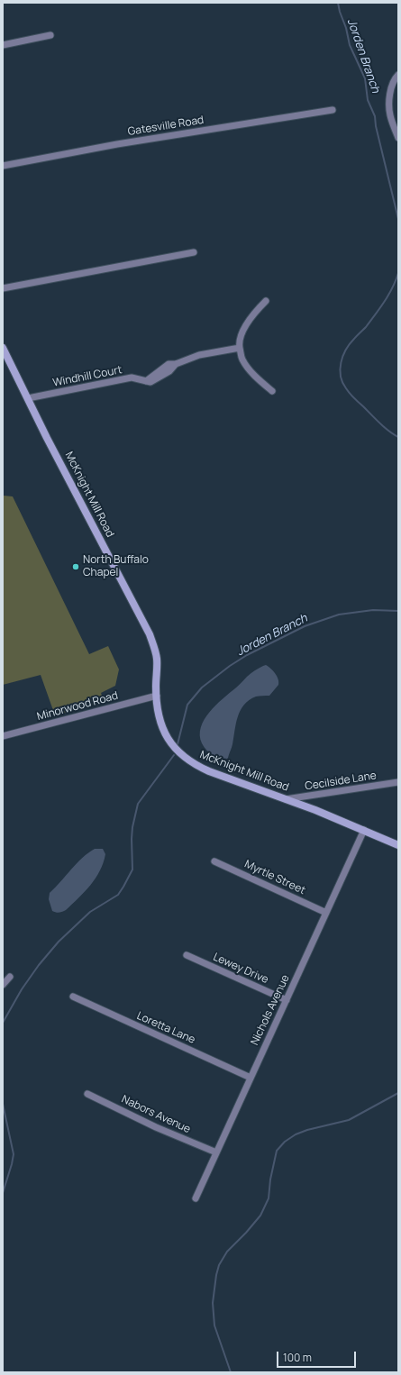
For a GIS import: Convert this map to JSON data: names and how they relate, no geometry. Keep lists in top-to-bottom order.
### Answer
{
  "streets": {
    "street": [
      "Gatesville Road",
      "Windhill Court",
      "McKnight Mill Road",
      "Minorwood Road",
      "Cecilside Lane",
      "Myrtle Street",
      "Lewey Drive",
      "Nichols Avenue",
      "Loretta Lane",
      "Nabors Avenue"
    ]
  },
  "crossings": [
    ["Windhill Court", "McKnight Mill Road"],
    ["McKnight Mill Road", "Minorwood Road"],
    ["McKnight Mill Road", "Cecilside Lane"],
    ["McKnight Mill Road", "Nichols Avenue"],
    ["Myrtle Street", "Nichols Avenue"],
    ["Lewey Drive", "Nichols Avenue"],
    ["Nichols Avenue", "Loretta Lane"],
    ["Nichols Avenue", "Nabors Avenue"]
  ],
  "water": ["Jorden Branch"],
  "places": ["North Buffalo Chapel"],
  "scale_bar": "100 m"
}
